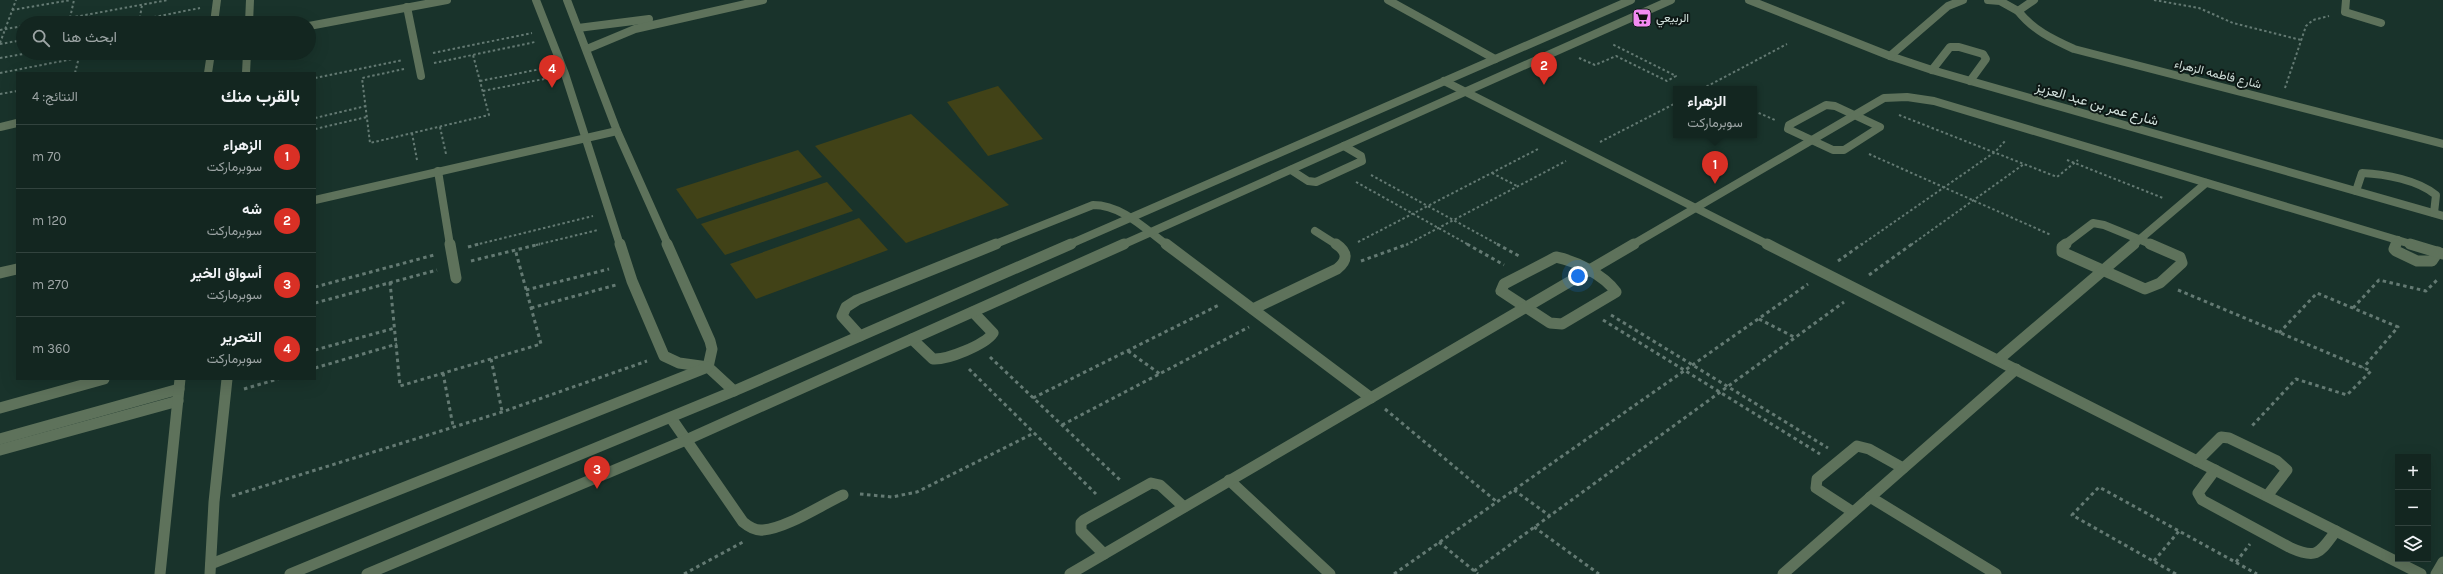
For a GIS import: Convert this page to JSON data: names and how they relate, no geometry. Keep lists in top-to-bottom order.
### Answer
{
  "streets": {
    "street": ["شارع فاطمه الزهراء", "شارع عمر بن عبد العزيز"]
  },
  "places": {
    "supermarket": ["الربيعي"]
  },
  "page": {
    "search": "ابحث هنا",
    "pins": [
      "2",
      "4",
      "1",
      "3"
    ],
    "heading": ["بالقرب منك", "النتائج: 4"],
    "popup": ["الزهراء", "سوبرماركت"],
    "list": [
      {
        "mark": "1",
        "name": "الزهراء",
        "note": "سوبرماركت",
        "value": "70 m"
      },
      {
        "mark": "2",
        "name": "شه",
        "note": "سوبرماركت",
        "value": "120 m"
      },
      {
        "mark": "3",
        "name": "أسواق الخير",
        "note": "سوبرماركت",
        "value": "270 m"
      },
      {
        "mark": "4",
        "name": "التحرير",
        "note": "سوبرماركت",
        "value": "360 m"
      }
    ],
    "map_buttons": ["+", "−"]
  }
}
